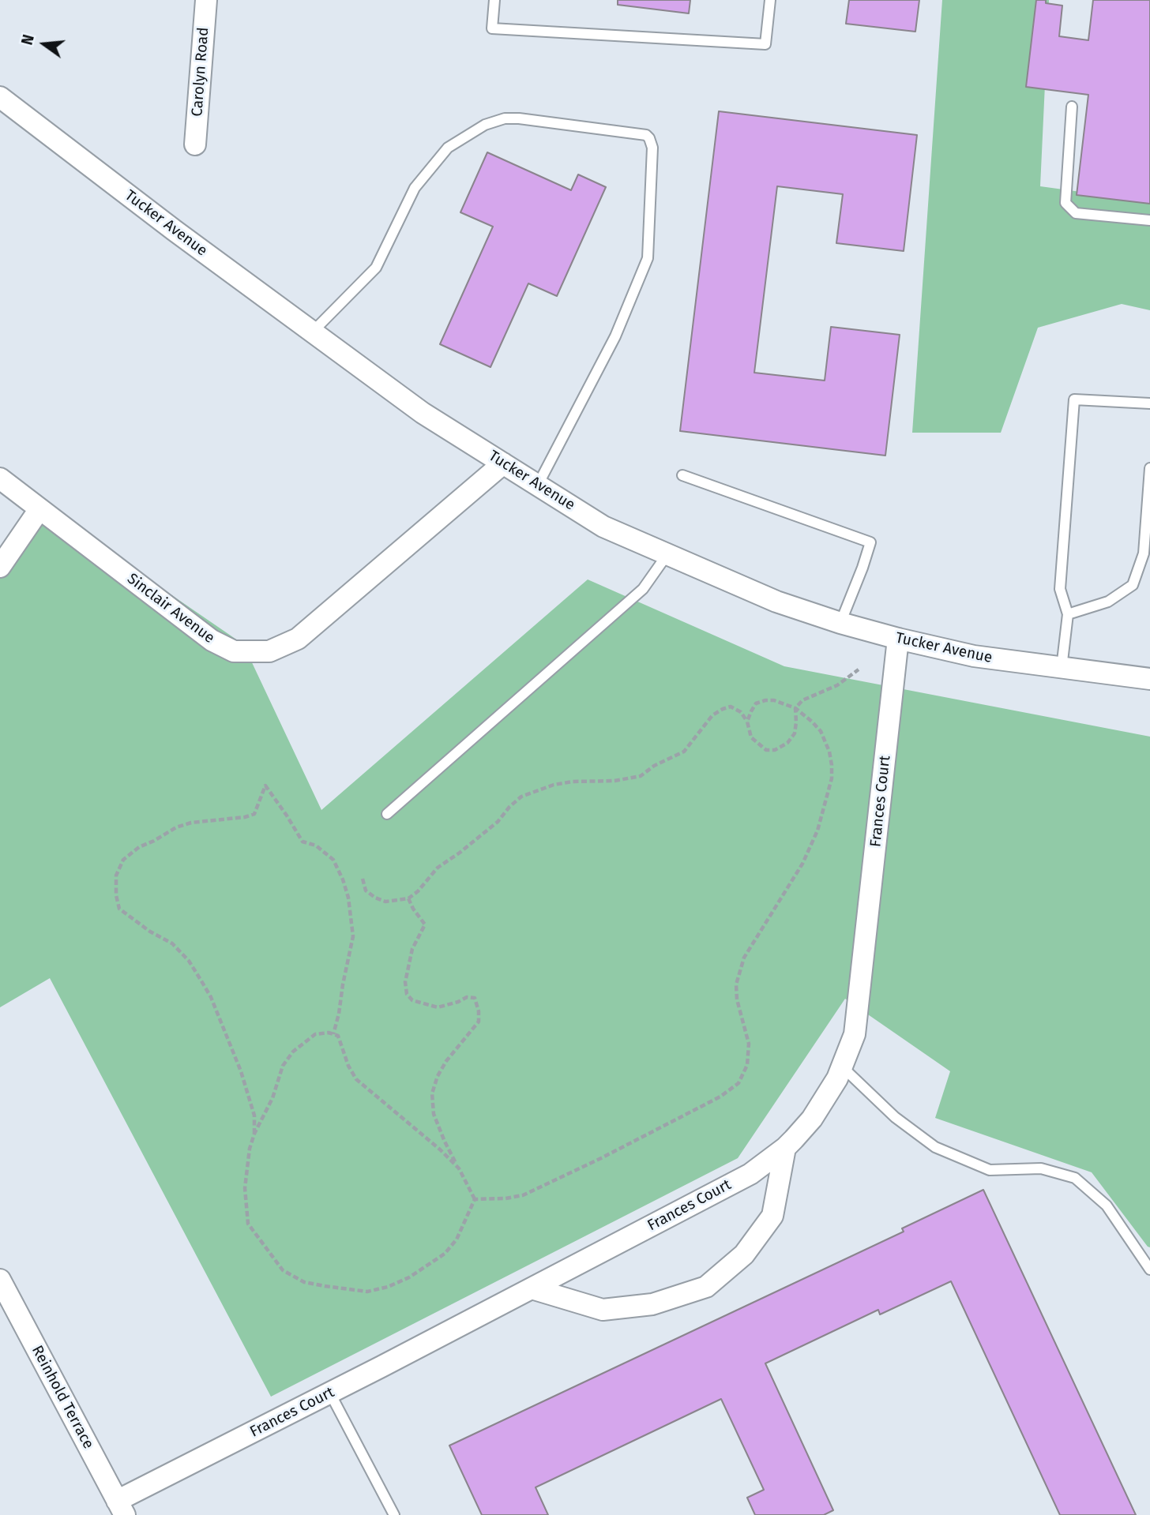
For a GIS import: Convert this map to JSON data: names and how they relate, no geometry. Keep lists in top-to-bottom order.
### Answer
{
  "streets": {
    "street": [
      "Carolyn Road",
      "Tucker Avenue",
      "Sinclair Avenue",
      "Frances Court",
      "Reinhold Terrace"
    ]
  },
  "crossings": [
    ["Tucker Avenue", "Sinclair Avenue"],
    ["Tucker Avenue", "Frances Court"],
    ["Frances Court", "Reinhold Terrace"]
  ],
  "north": "left"
}
